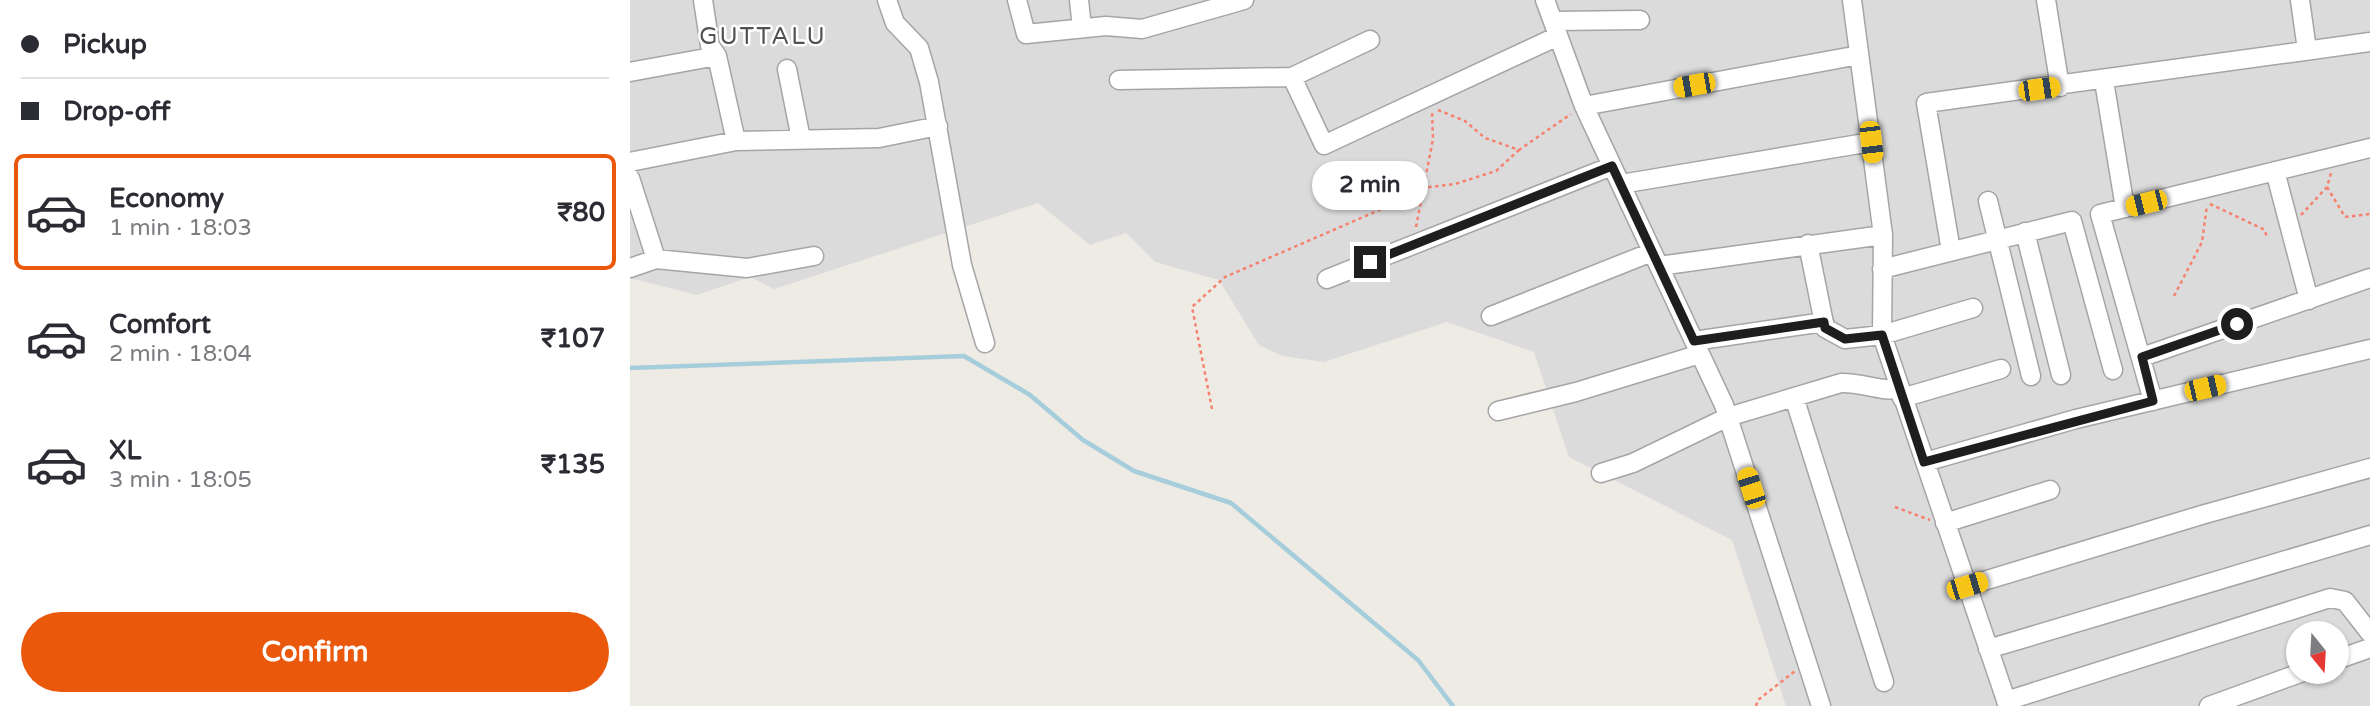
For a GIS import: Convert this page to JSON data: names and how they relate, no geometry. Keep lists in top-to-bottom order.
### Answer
{
  "districts": ["GUTTALU"],
  "north": "bottom",
  "page": {
    "banner": ["Pickup", "Drop-off"],
    "list": [
      {
        "name": "Economy",
        "note": "1 min · 18:03",
        "value": "₹80"
      },
      {
        "name": "Comfort",
        "note": "2 min · 18:04",
        "value": "₹107"
      },
      {
        "name": "XL",
        "note": "3 min · 18:05",
        "value": "₹135"
      }
    ],
    "bubble": "2 min",
    "buttons": "Confirm"
  }
}
